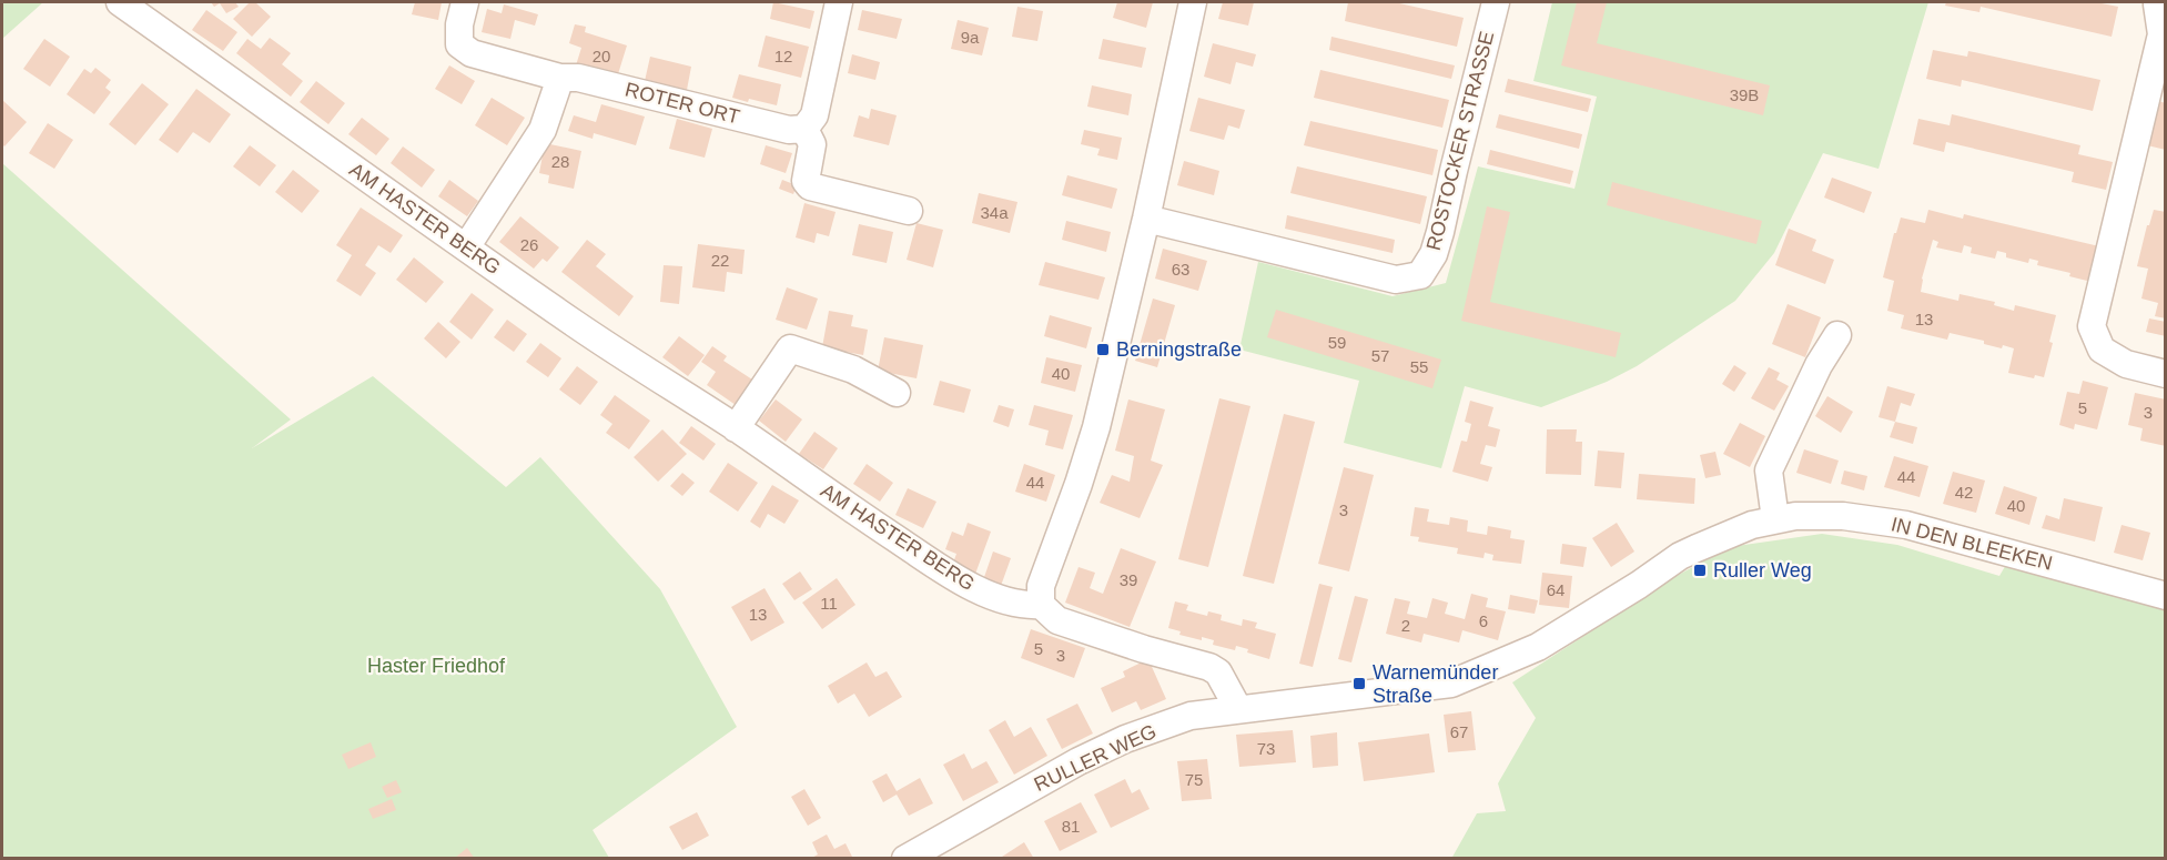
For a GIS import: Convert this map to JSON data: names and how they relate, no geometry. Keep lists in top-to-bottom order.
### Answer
{
  "streets": {
    "street": [
      "ROTER ORT",
      "ROSTOCKER STRASSE",
      "AM HASTER BERG",
      "IN DEN BLEEKEN",
      "RULLER WEG"
    ]
  },
  "crossings": [
    ["AM HASTER BERG", "RULLER WEG"],
    ["IN DEN BLEEKEN", "RULLER WEG"]
  ],
  "parks": ["Haster Friedhof"],
  "places": {
    "transit": ["Berningstraße", "Ruller Weg", "Warnemünder Straße"]
  },
  "house_numbers": [
    "9a",
    "20",
    "12",
    "39B",
    "28",
    "34a",
    "26",
    "22",
    "63",
    "13",
    "59",
    "57",
    "55",
    "40",
    "5",
    "3",
    "44",
    "44",
    "42",
    "40",
    "3",
    "39",
    "64",
    "11",
    "13",
    "6",
    "2",
    "5",
    "3",
    "67",
    "73",
    "75",
    "81"
  ]
}
